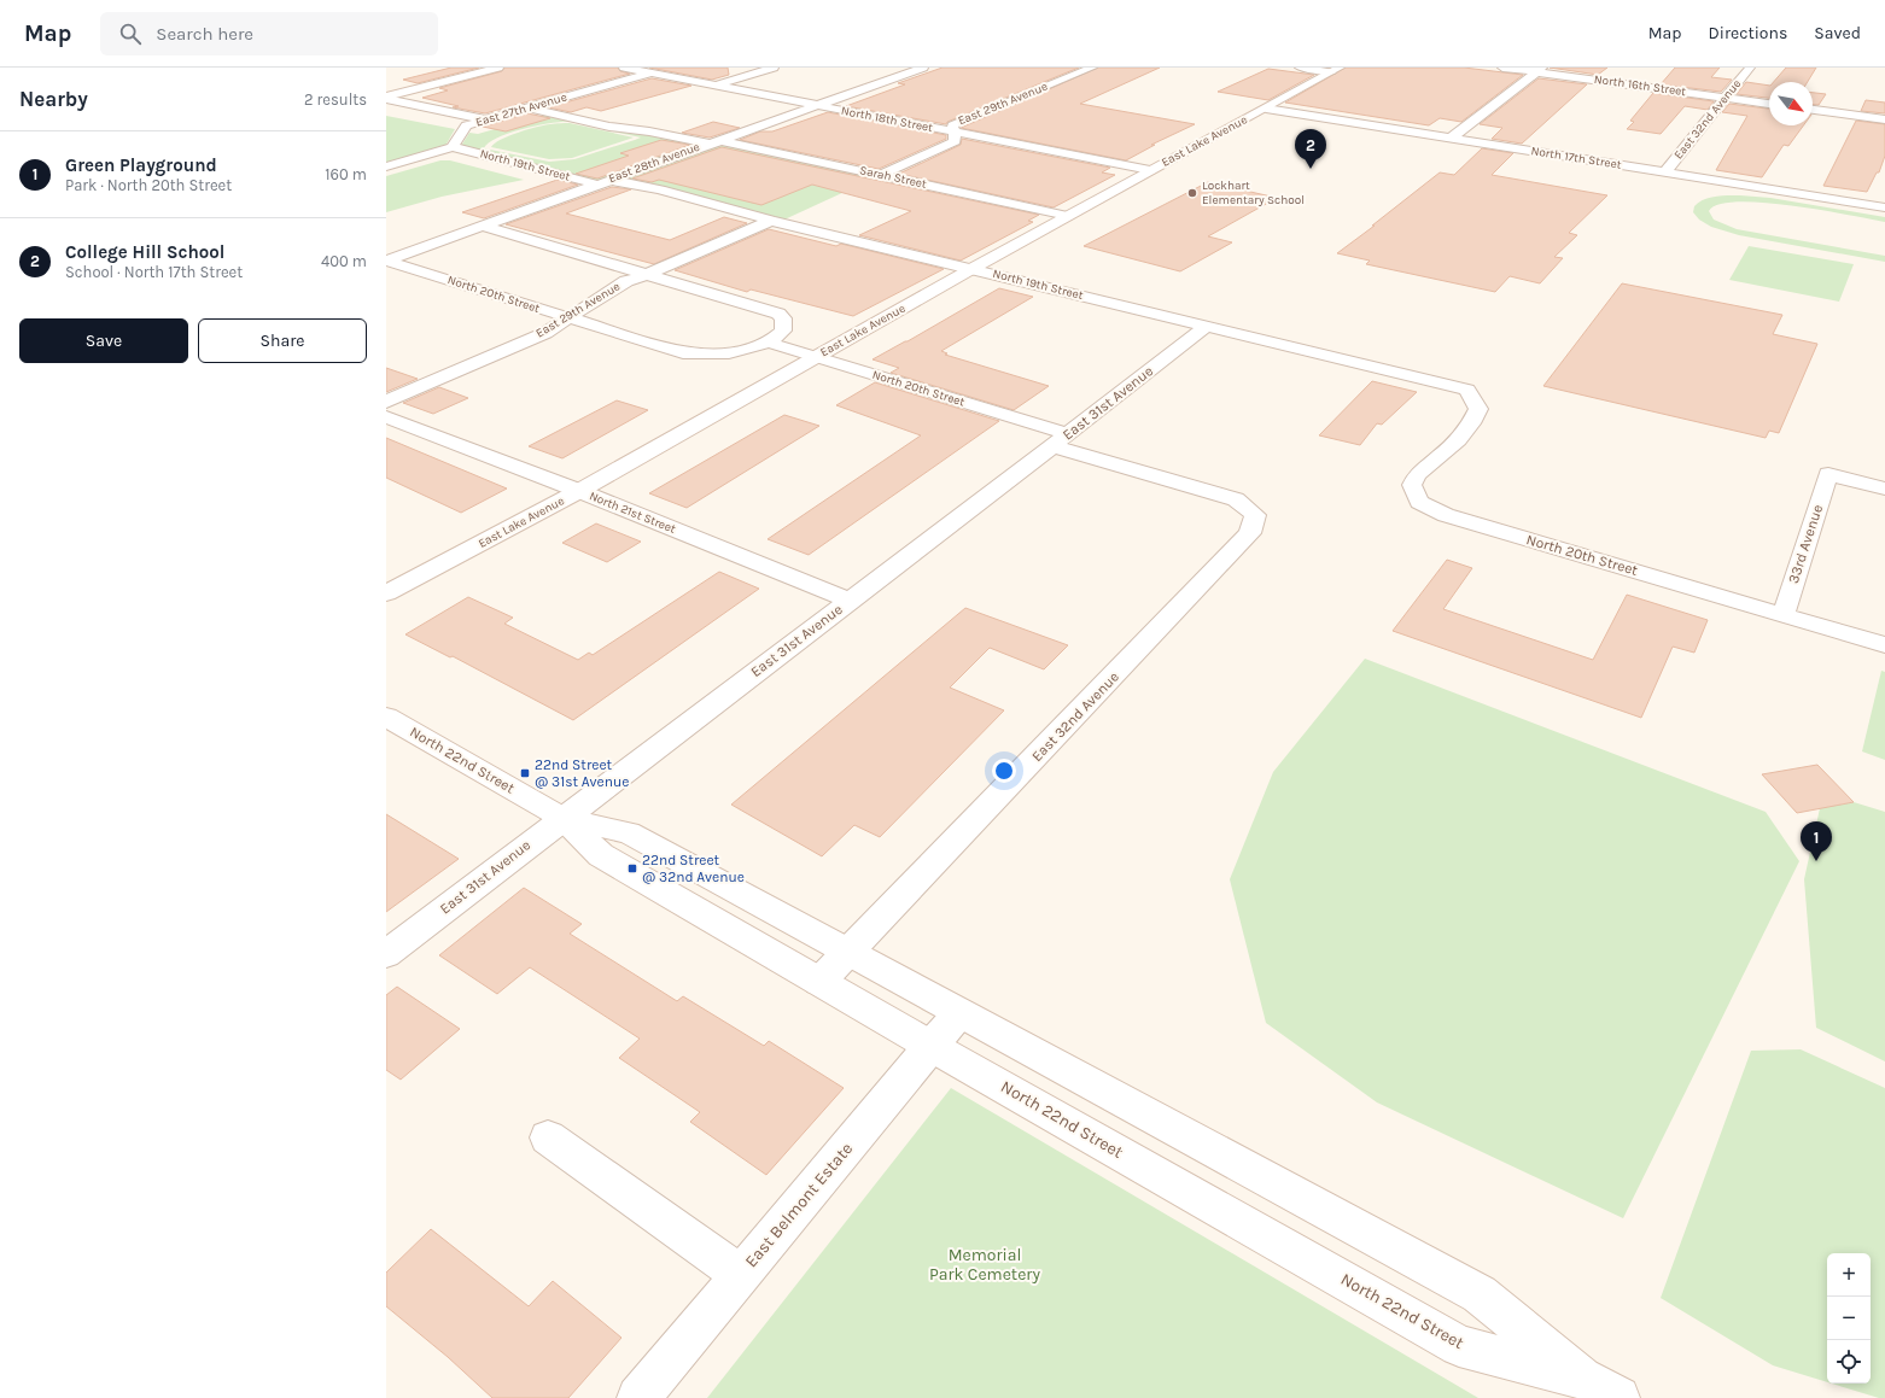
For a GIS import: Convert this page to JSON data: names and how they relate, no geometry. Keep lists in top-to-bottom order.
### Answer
{
  "streets": {
    "street": [
      "North 16th Street",
      "East 29th Avenue",
      "East 27th Avenue",
      "North 18th Street",
      "East 32nd Avenue",
      "East Lake Avenue",
      "North 17th Street",
      "East 28th Avenue",
      "North 19th Street",
      "Sarah Street",
      "North 20th Street",
      "East 31st Avenue",
      "North 21st Street",
      "33rd Avenue",
      "North 22nd Street",
      "East Belmont Estate"
    ]
  },
  "crossings": [
    ["North 16th Street", "East 32nd Avenue"],
    ["East 29th Avenue", "North 18th Street"],
    ["East 29th Avenue", "North 19th Street"],
    ["East 29th Avenue", "Sarah Street"],
    ["East 29th Avenue", "North 20th Street"],
    ["East 27th Avenue", "North 18th Street"],
    ["East 27th Avenue", "North 19th Street"],
    ["East 27th Avenue", "Sarah Street"],
    ["North 18th Street", "East Lake Avenue"],
    ["North 18th Street", "East 28th Avenue"],
    ["East 32nd Avenue", "North 17th Street"],
    ["East 32nd Avenue", "North 20th Street"],
    ["East 32nd Avenue", "North 22nd Street"],
    ["East Lake Avenue", "North 17th Street"],
    ["East Lake Avenue", "North 19th Street"],
    ["East Lake Avenue", "Sarah Street"],
    ["East Lake Avenue", "North 20th Street"],
    ["East Lake Avenue", "North 21st Street"],
    ["East 28th Avenue", "North 19th Street"],
    ["East 28th Avenue", "Sarah Street"],
    ["East 28th Avenue", "North 20th Street"],
    ["North 19th Street", "North 20th Street"],
    ["North 19th Street", "East 31st Avenue"],
    ["North 20th Street", "East 31st Avenue"],
    ["North 20th Street", "33rd Avenue"],
    ["East 31st Avenue", "North 21st Street"],
    ["East 31st Avenue", "North 22nd Street"],
    ["North 22nd Street", "East Belmont Estate"]
  ],
  "parks": ["Memorial Park Cemetery"],
  "places": {
    "other": ["Lockhart Elementary School"],
    "transit": ["22nd Street @ 31st Avenue", "22nd Street @ 32nd Avenue"]
  },
  "north": "bottom right",
  "page": {
    "header": "Map",
    "search": "Search here",
    "nav": ["Map", "Directions", "Saved"],
    "heading": ["Nearby", "2 results"],
    "pins": ["2", "1"],
    "list": [
      {
        "mark": "1",
        "name": "Green Playground",
        "note": "Park · North 20th Street",
        "value": "160 m"
      },
      {
        "mark": "2",
        "name": "College Hill School",
        "note": "School · North 17th Street",
        "value": "400 m"
      }
    ],
    "buttons": ["Save", "Share"],
    "map_buttons": ["+", "−"]
  }
}
